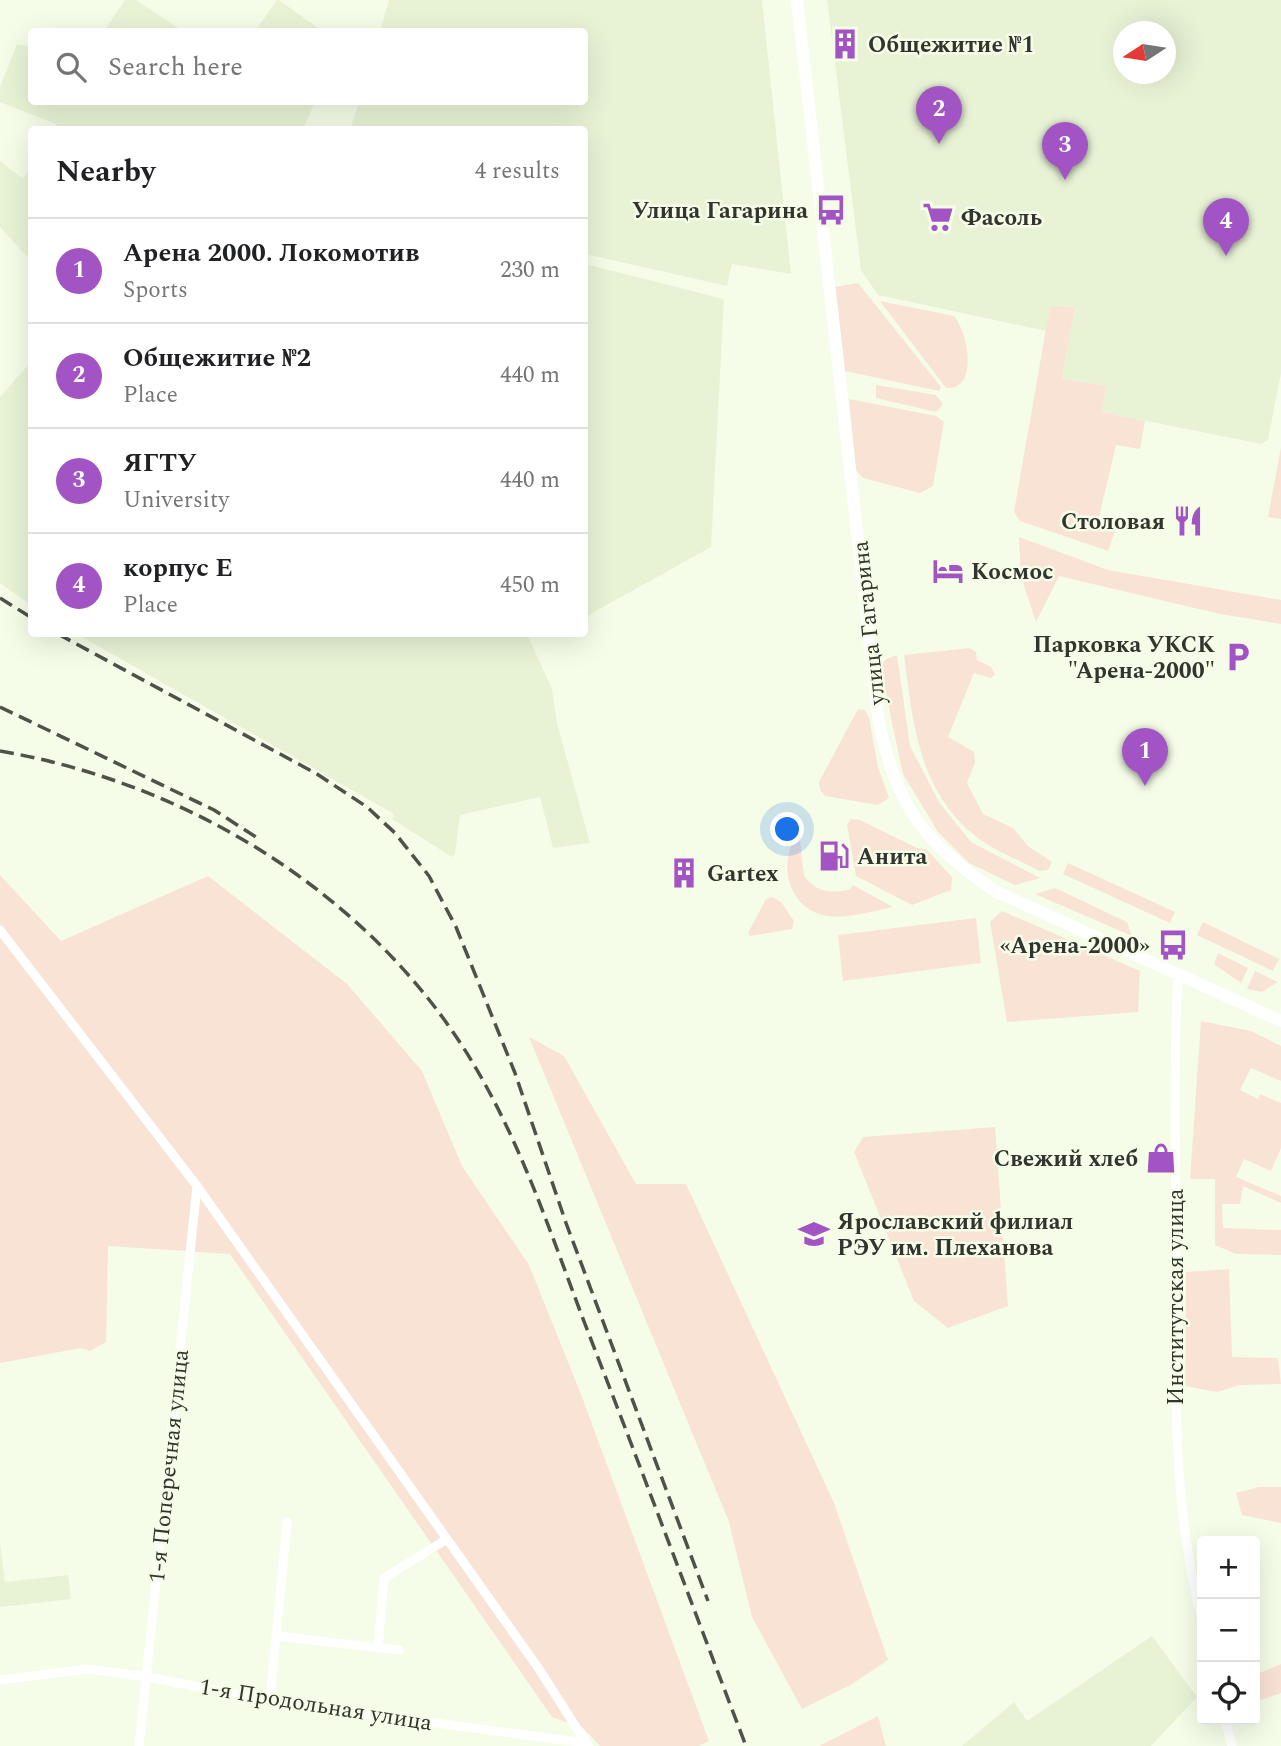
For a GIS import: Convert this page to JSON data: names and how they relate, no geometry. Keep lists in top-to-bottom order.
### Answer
{
  "streets": {
    "main road": ["улица Гагарина"],
    "street": ["Институтская улица", "1-я Поперечная улица", "1-я Продольная улица"]
  },
  "crossings": [
    ["улица Гагарина", "Институтская улица"],
    ["1-я Поперечная улица", "1-я Продольная улица"]
  ],
  "places": {
    "building": ["Общежитие №1", "Gartex"],
    "bus stop": ["Улица Гагарина", "«Арена-2000»"],
    "supermarket": ["Фасоль"],
    "restaurant": ["Столовая"],
    "hotel": ["Космос"],
    "parking": ["Парковка УКСК \"Арена-2000\""],
    "fuel station": ["Анита"],
    "shop": ["Свежий хлеб"],
    "school or university": ["Ярославский филиал РЭУ им. Плеханова"]
  },
  "north": "left",
  "page": {
    "search": "Search here",
    "pins": [
      "2",
      "3",
      "4",
      "1"
    ],
    "heading": ["Nearby", "4 results"],
    "list": [
      {
        "mark": "1",
        "name": "Арена 2000. Локомотив",
        "note": "Sports",
        "value": "230 m"
      },
      {
        "mark": "2",
        "name": "Общежитие №2",
        "note": "Place",
        "value": "440 m"
      },
      {
        "mark": "3",
        "name": "ЯГТУ",
        "note": "University",
        "value": "440 m"
      },
      {
        "mark": "4",
        "name": "корпус Е",
        "note": "Place",
        "value": "450 m"
      }
    ],
    "map_buttons": ["+", "−"]
  }
}
